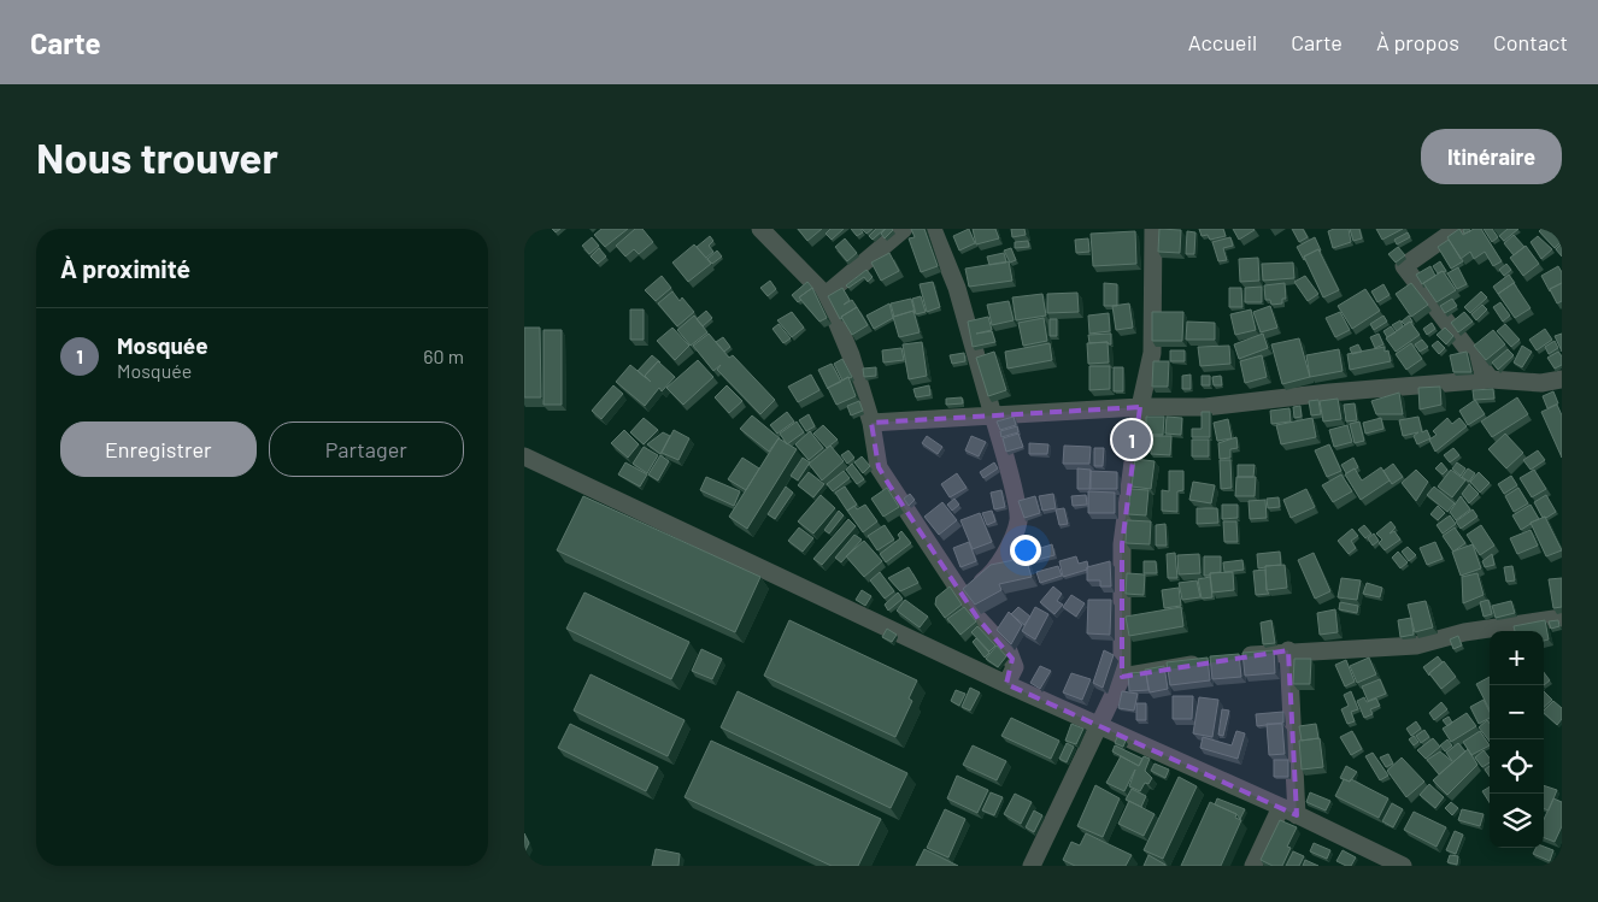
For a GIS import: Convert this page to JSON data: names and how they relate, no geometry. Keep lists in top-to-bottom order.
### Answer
{
  "page": {
    "header": "Carte",
    "nav": [
      "Accueil",
      "Carte",
      "À propos",
      "Contact"
    ],
    "buttons": [
      "Itinéraire",
      ["Enregistrer", "Partager"]
    ],
    "title": "Nous trouver",
    "heading": "À proximité",
    "list": [
      {
        "mark": "1",
        "name": "Mosquée",
        "note": "Mosquée",
        "value": "60 m"
      }
    ],
    "pins": "1",
    "map_buttons": ["+", "−"]
  }
}
